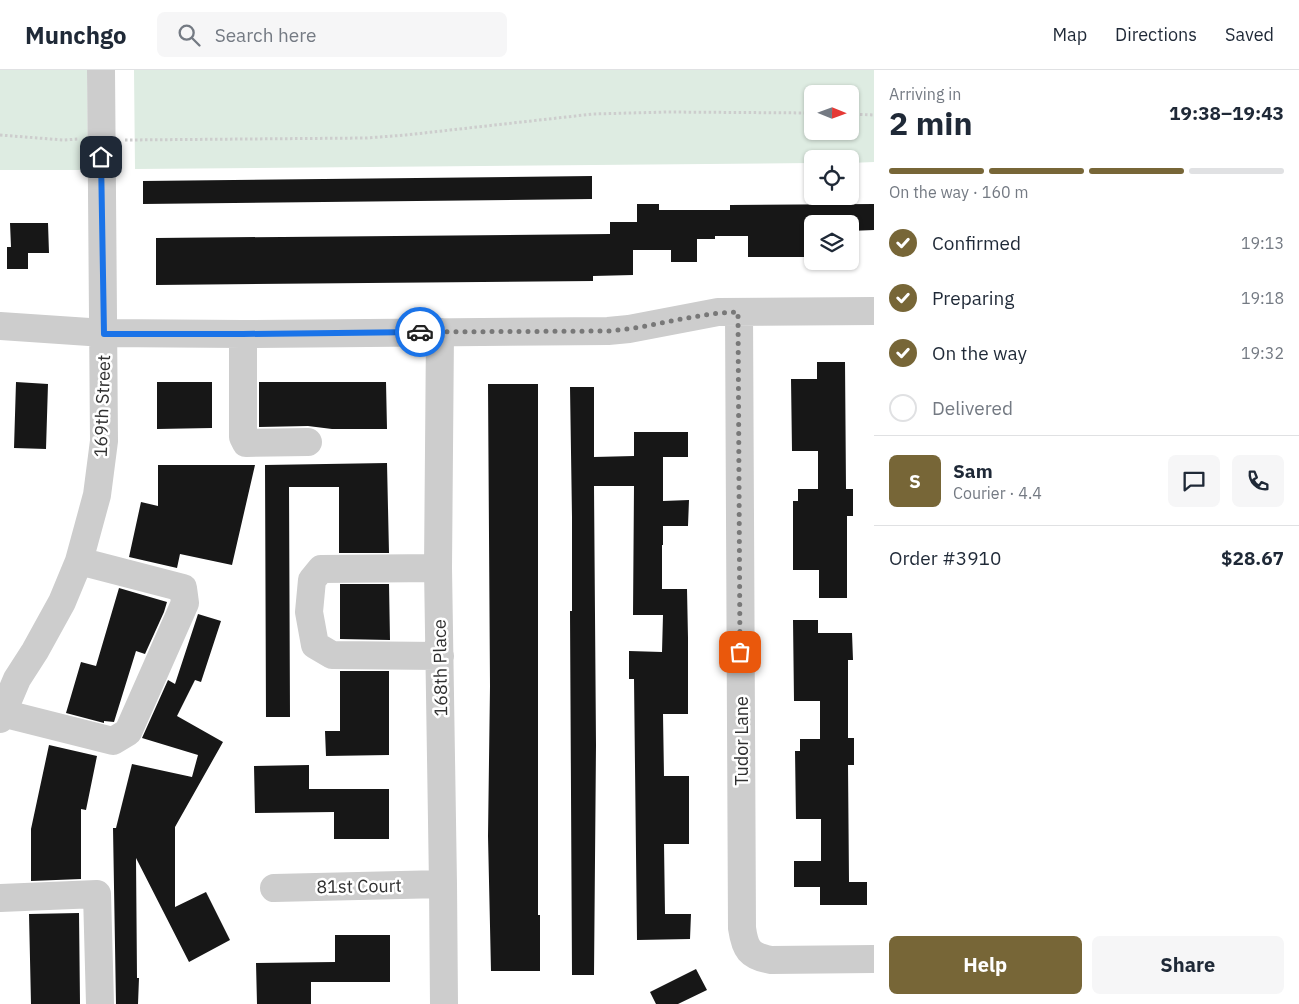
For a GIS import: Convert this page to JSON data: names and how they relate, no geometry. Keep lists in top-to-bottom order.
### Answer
{
  "streets": {
    "street": [
      "169th Street",
      "168th Place",
      "Tudor Lane",
      "81st Court"
    ]
  },
  "crossings": [
    ["168th Place", "81st Court"]
  ],
  "north": "right",
  "page": {
    "header": "Munchgo",
    "search": "Search here",
    "nav": ["Map", "Directions", "Saved"],
    "heading": ["2 min", "Arriving in", "19:38–19:43"],
    "panel": [
      "Sam",
      "Courier · 4.4",
      "Order #3910",
      "$28.67"
    ],
    "bar": "On the way · 160 m",
    "list": [
      ["Confirmed", "19:13"],
      ["Preparing", "19:18"],
      ["On the way", "19:32"],
      "Delivered"
    ],
    "round": "S",
    "buttons": ["Help", "Share"]
  }
}
